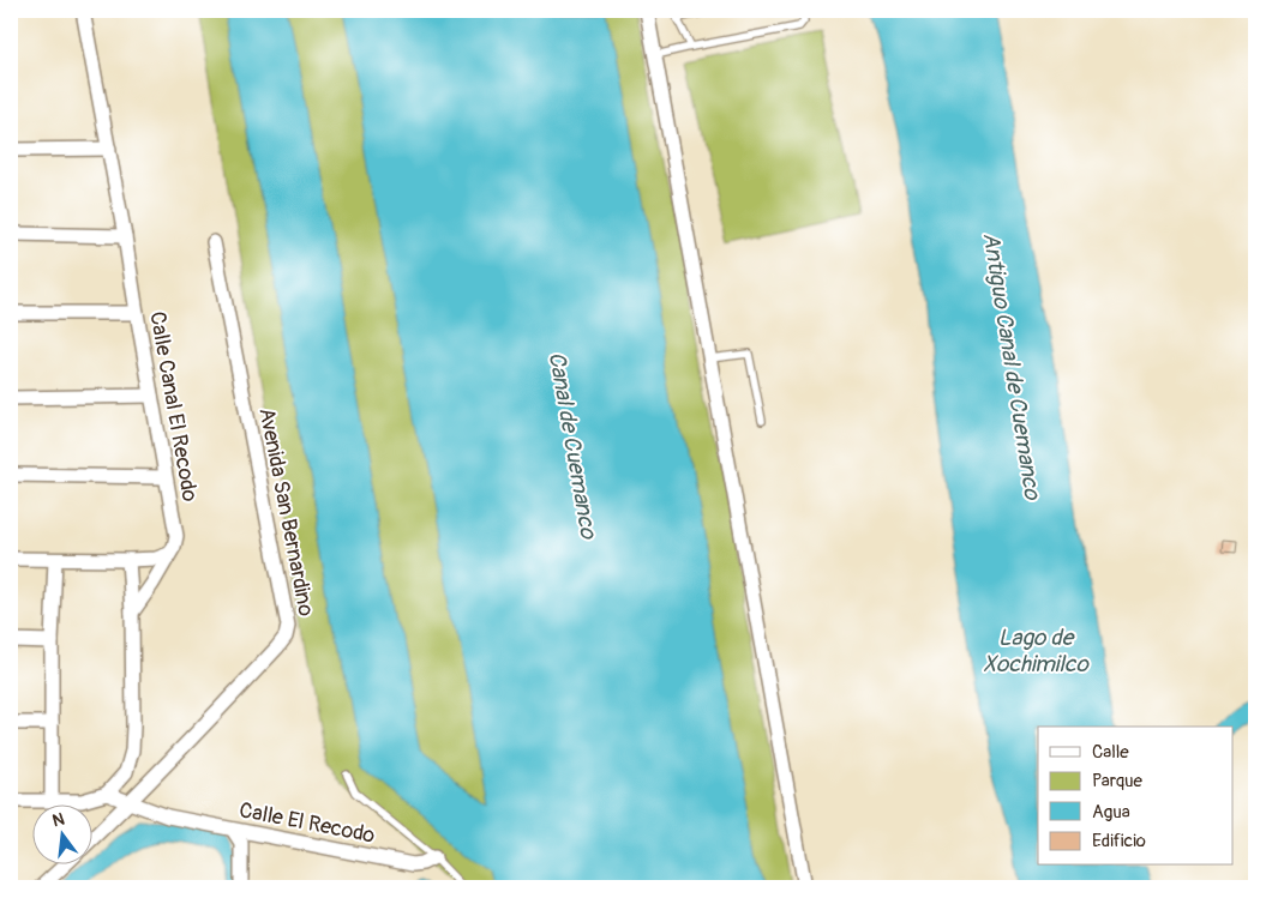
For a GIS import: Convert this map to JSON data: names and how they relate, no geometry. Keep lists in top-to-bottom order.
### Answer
{
  "streets": {
    "street": ["Calle Canal El Recodo", "Avenida San Bernardino", "Calle El Recodo"]
  },
  "crossings": [
    ["Avenida San Bernardino", "Calle El Recodo"]
  ],
  "water": ["Antiguo Canal de Cuemanco", "Canal de Cuemanco", "Lago de Xochimilco"],
  "legend": [
    "Calle",
    "Parque",
    "Agua",
    "Edificio"
  ],
  "north": "top"
}
